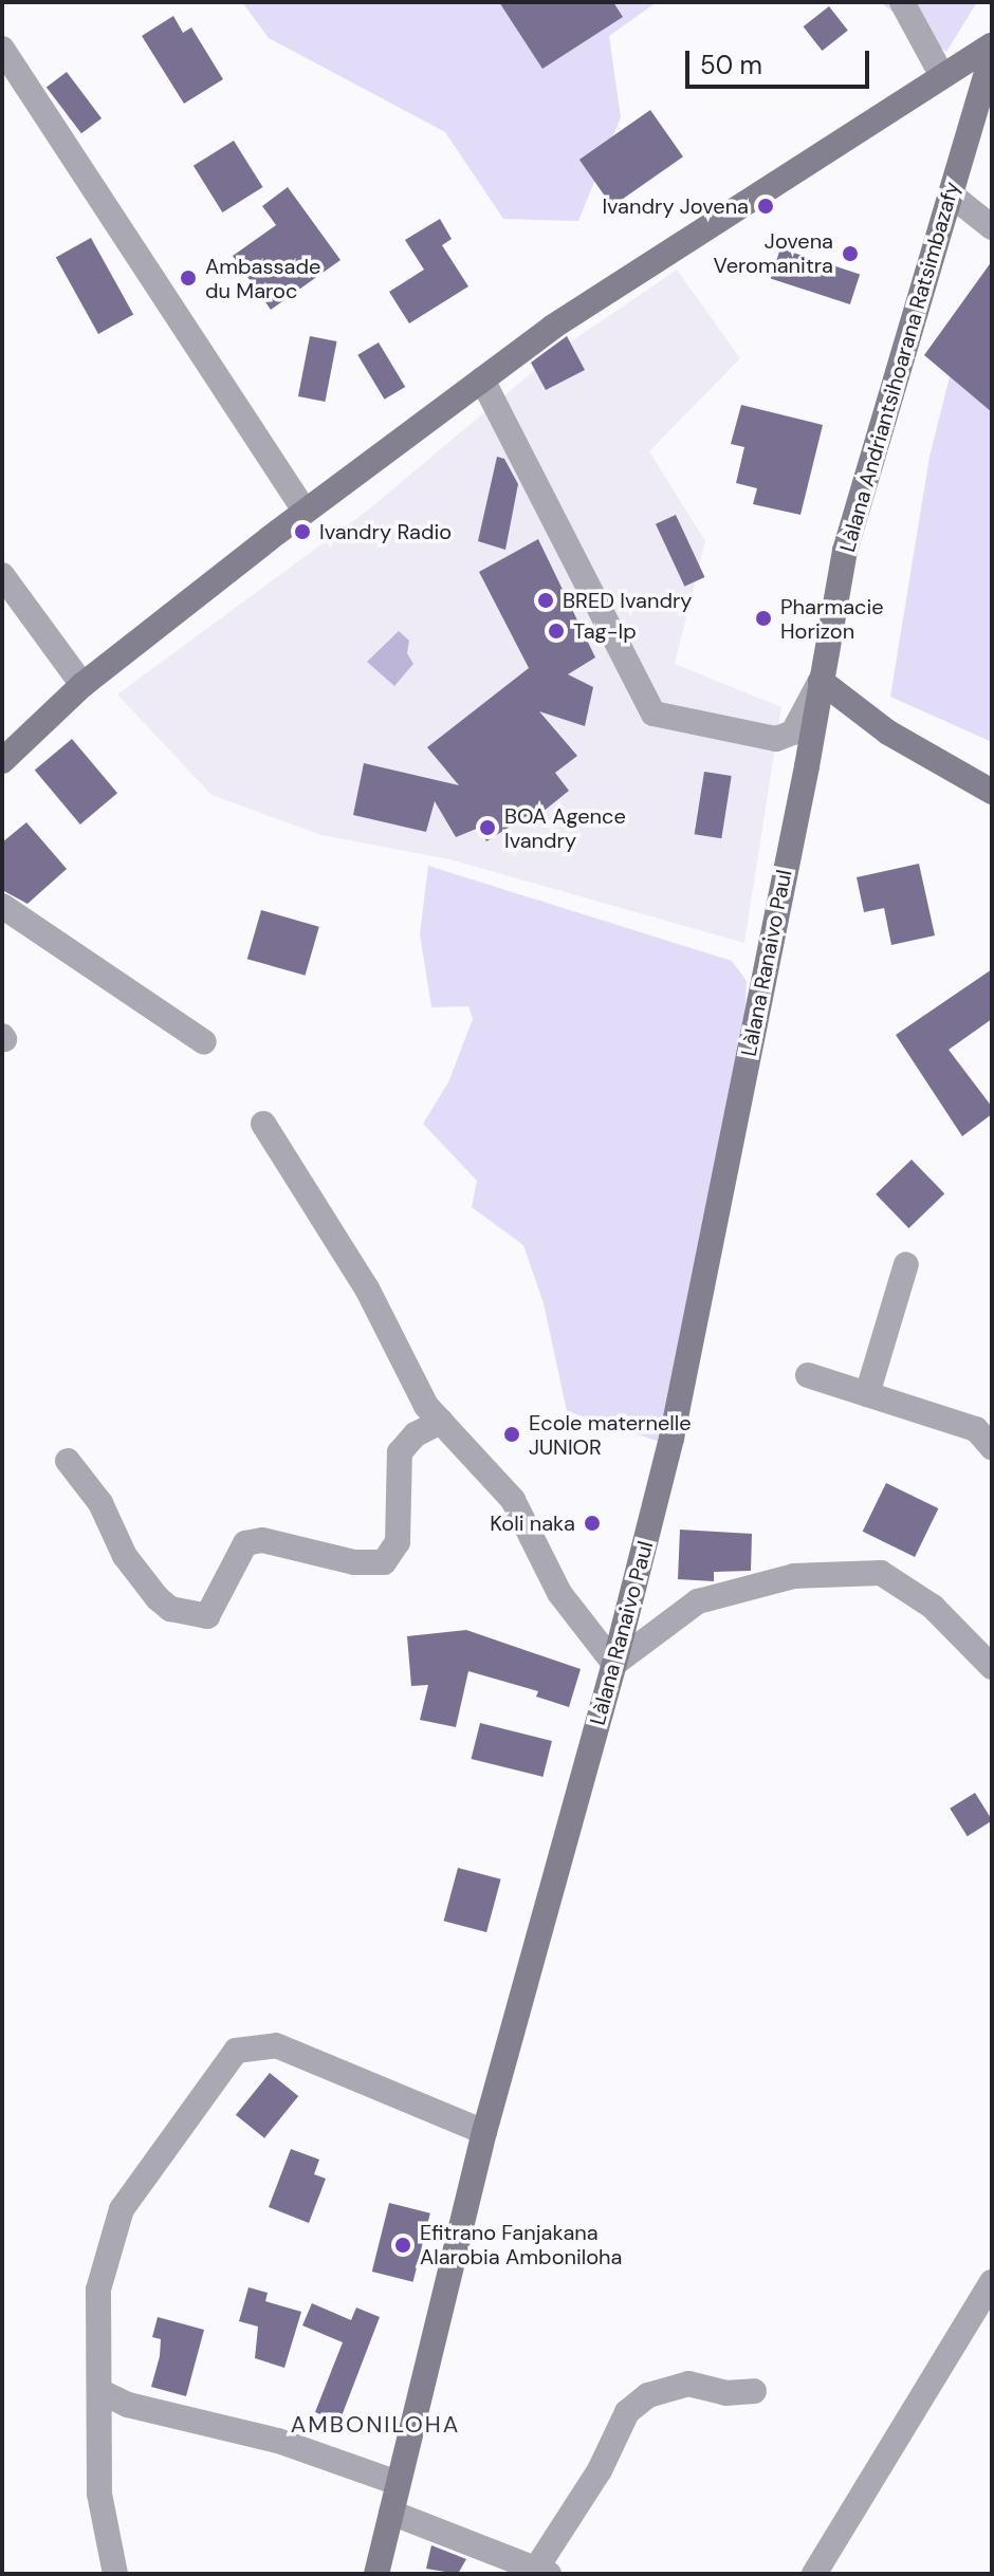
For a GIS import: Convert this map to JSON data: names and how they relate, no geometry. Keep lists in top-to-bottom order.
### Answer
{
  "streets": {
    "street": ["Làlana Andriantsihoarana Ratsimbazafy", "Làlana Ranaivo Paul"]
  },
  "crossings": [
    ["Làlana Andriantsihoarana Ratsimbazafy", "Làlana Ranaivo Paul"]
  ],
  "districts": ["AMBONILOHA"],
  "places": [
    "Ivandry Jovena",
    "Jovena Veromanitra",
    "Ambassade du Maroc",
    "Ivandry Radio",
    "BRED Ivandry",
    "Pharmacie Horizon",
    "Tag-Ip",
    "BOA Agence Ivandry",
    "Ecole maternelle JUNIOR",
    "Koli naka",
    "Efitrano Fanjakana Alarobia Amboniloha"
  ],
  "scale_bar": "50 m"
}
